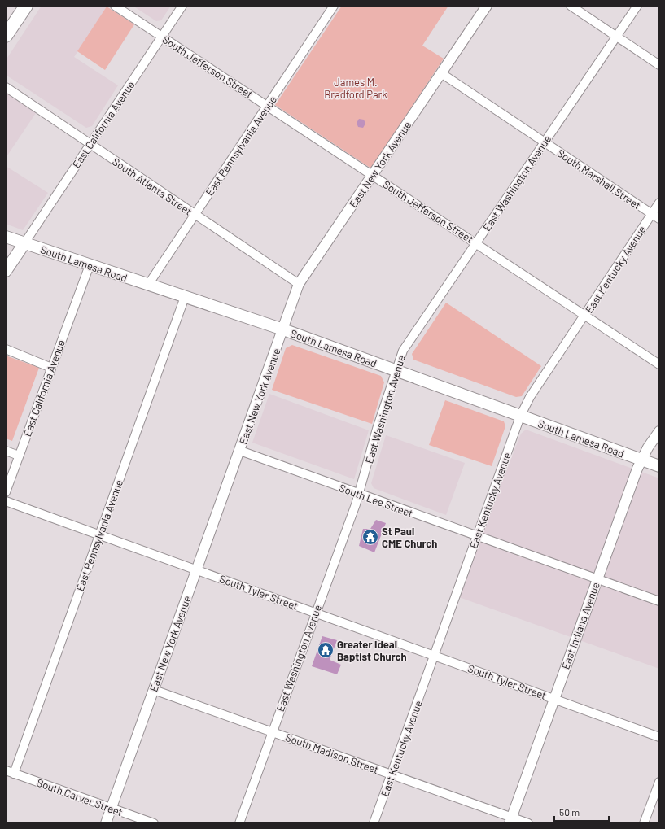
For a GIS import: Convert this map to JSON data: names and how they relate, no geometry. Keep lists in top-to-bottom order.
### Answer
{
  "streets": {
    "main road": ["South Lamesa Road"],
    "street": [
      "South Jefferson Street",
      "East California Avenue",
      "East Pennsylvania Avenue",
      "East New York Avenue",
      "South Marshall Street",
      "East Washington Avenue",
      "South Atlanta Street",
      "East Kentucky Avenue",
      "South Lee Street",
      "South Tyler Street",
      "East Indiana Avenue",
      "South Madison Street",
      "South Carver Street"
    ]
  },
  "crossings": [
    ["South Jefferson Street", "East California Avenue"],
    ["South Jefferson Street", "East Pennsylvania Avenue"],
    ["South Jefferson Street", "East New York Avenue"],
    ["South Jefferson Street", "East Washington Avenue"],
    ["South Jefferson Street", "East Kentucky Avenue"],
    ["East California Avenue", "South Atlanta Street"],
    ["East California Avenue", "South Lamesa Road"],
    ["East Pennsylvania Avenue", "South Atlanta Street"],
    ["East Pennsylvania Avenue", "South Lamesa Road"],
    ["East Pennsylvania Avenue", "South Tyler Street"],
    ["East Pennsylvania Avenue", "South Carver Street"],
    ["East New York Avenue", "South Marshall Street"],
    ["East New York Avenue", "South Atlanta Street"],
    ["East New York Avenue", "South Lamesa Road"],
    ["East New York Avenue", "South Lee Street"],
    ["East New York Avenue", "South Tyler Street"],
    ["East New York Avenue", "South Madison Street"],
    ["East New York Avenue", "South Carver Street"],
    ["South Marshall Street", "East Washington Avenue"],
    ["South Marshall Street", "East Kentucky Avenue"],
    ["East Washington Avenue", "South Lamesa Road"],
    ["East Washington Avenue", "South Lee Street"],
    ["East Washington Avenue", "South Tyler Street"],
    ["East Washington Avenue", "South Madison Street"],
    ["South Lamesa Road", "East Kentucky Avenue"],
    ["South Lamesa Road", "East Indiana Avenue"],
    ["East Kentucky Avenue", "South Lee Street"],
    ["East Kentucky Avenue", "South Tyler Street"],
    ["East Kentucky Avenue", "South Madison Street"],
    ["South Lee Street", "East Indiana Avenue"],
    ["South Tyler Street", "East Indiana Avenue"],
    ["East Indiana Avenue", "South Madison Street"]
  ],
  "parks": ["James M. Bradford Park"],
  "places": {
    "temple": ["St Paul CME Church", "Greater Ideal Baptist Church"]
  },
  "scale_bar": "50 m"
}
